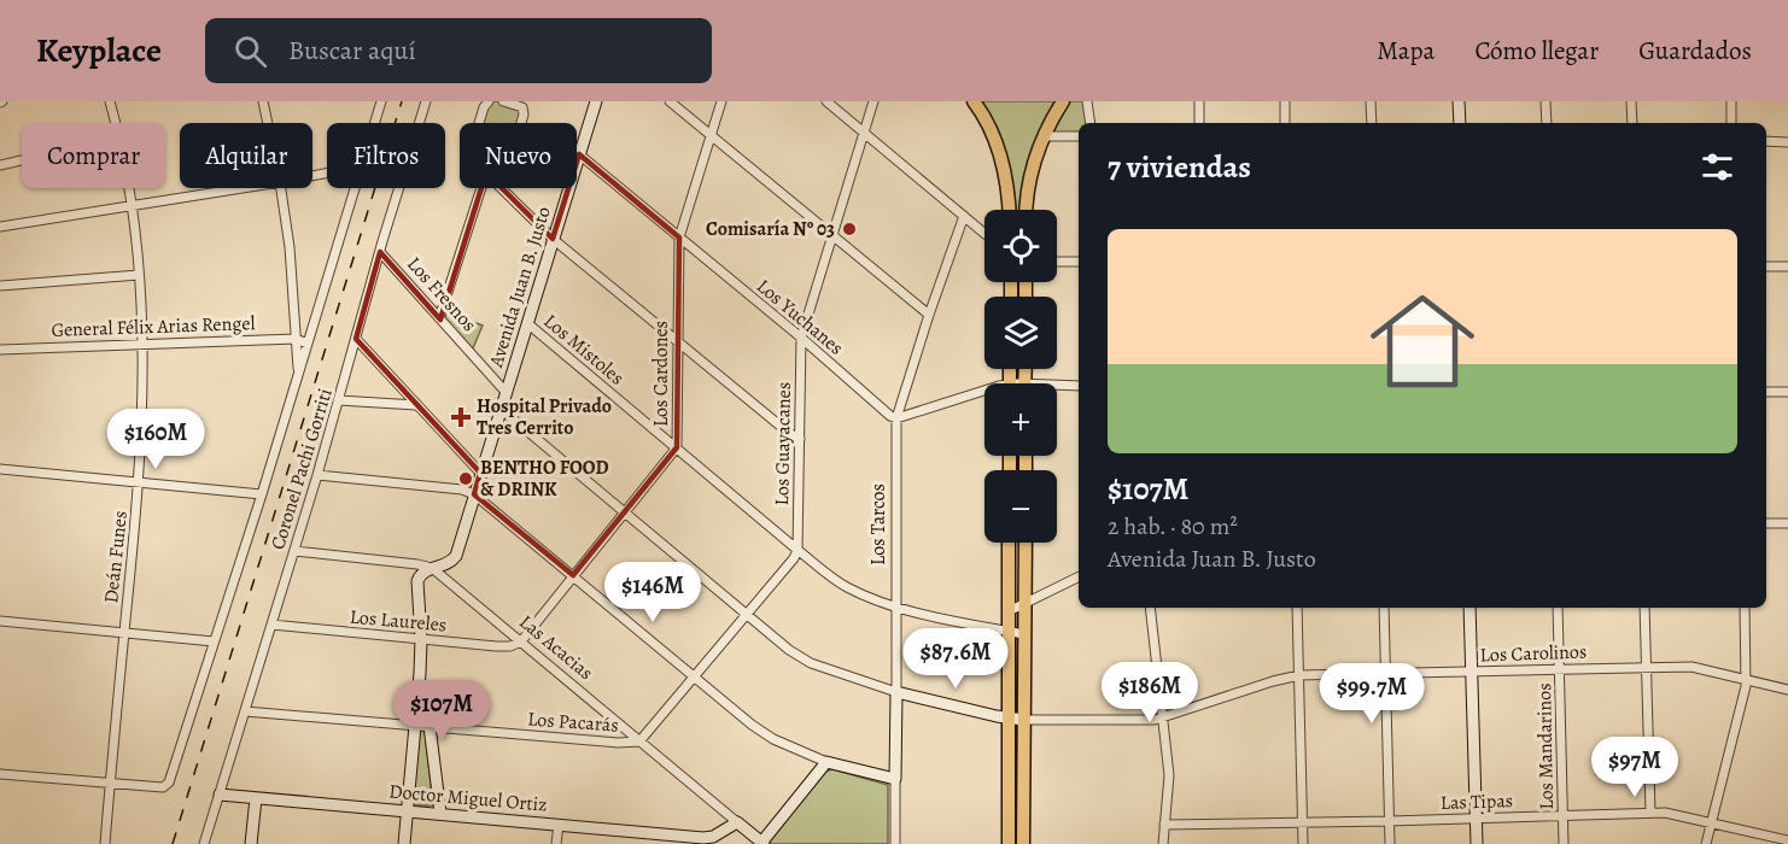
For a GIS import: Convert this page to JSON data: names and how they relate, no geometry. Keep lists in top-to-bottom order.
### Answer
{
  "streets": {
    "street": [
      "Avenida Juan B. Justo",
      "Los Fresnos",
      "Los Yuchanes",
      "General Félix Arias Rengel",
      "Los Mistoles",
      "Los Cardones",
      "Los Guayacanes",
      "Coronel Pachi Gorriti",
      "Los Tarcos",
      "Deán Funes",
      "Los Laureles",
      "Las Acacias",
      "Los Carolinos",
      "Los Pacarás",
      "Los Mandarinos",
      "Doctor Miguel Ortiz",
      "Las Tipas"
    ]
  },
  "crossings": [
    ["Avenida Juan B. Justo", "Los Fresnos"],
    ["Avenida Juan B. Justo", "Los Yuchanes"],
    ["Avenida Juan B. Justo", "Los Mistoles"],
    ["Avenida Juan B. Justo", "Los Laureles"],
    ["Avenida Juan B. Justo", "Las Acacias"],
    ["Avenida Juan B. Justo", "Los Pacarás"],
    ["Avenida Juan B. Justo", "Doctor Miguel Ortiz"],
    ["Los Fresnos", "Coronel Pachi Gorriti"],
    ["Los Yuchanes", "Los Cardones"],
    ["Los Yuchanes", "Los Guayacanes"],
    ["Los Yuchanes", "Los Tarcos"],
    ["General Félix Arias Rengel", "Coronel Pachi Gorriti"],
    ["General Félix Arias Rengel", "Deán Funes"],
    ["Los Mistoles", "Los Cardones"],
    ["Los Mistoles", "Los Guayacanes"],
    ["Los Mistoles", "Los Tarcos"],
    ["Los Cardones", "Los Laureles"],
    ["Los Cardones", "Las Acacias"],
    ["Coronel Pachi Gorriti", "Deán Funes"],
    ["Coronel Pachi Gorriti", "Los Laureles"],
    ["Coronel Pachi Gorriti", "Las Acacias"],
    ["Coronel Pachi Gorriti", "Los Pacarás"],
    ["Coronel Pachi Gorriti", "Doctor Miguel Ortiz"],
    ["Los Laureles", "Las Acacias"],
    ["Las Acacias", "Los Pacarás"],
    ["Los Carolinos", "Los Mandarinos"],
    ["Los Mandarinos", "Las Tipas"]
  ],
  "places": {
    "other": ["Comisaría Nº 03", "BENTHO FOOD & DRINK"],
    "health": ["Hospital Privado Tres Cerrito"]
  },
  "page": {
    "header": "Keyplace",
    "search": "Buscar aquí",
    "nav": ["Mapa", "Cómo llegar", "Guardados"],
    "chip": [
      "Comprar",
      "Alquilar",
      "Filtros",
      "Nuevo"
    ],
    "heading": "7 viviendas",
    "map_buttons": ["+", "−"],
    "list": [
      {
        "name": "$107M",
        "note": "2 hab. · 80 m² · Avenida Juan B. Justo"
      }
    ],
    "price": [
      "$160M",
      "$146M",
      "$87.6M",
      "$186M",
      "$99.7M",
      "$107M",
      "$97M"
    ]
  }
}
